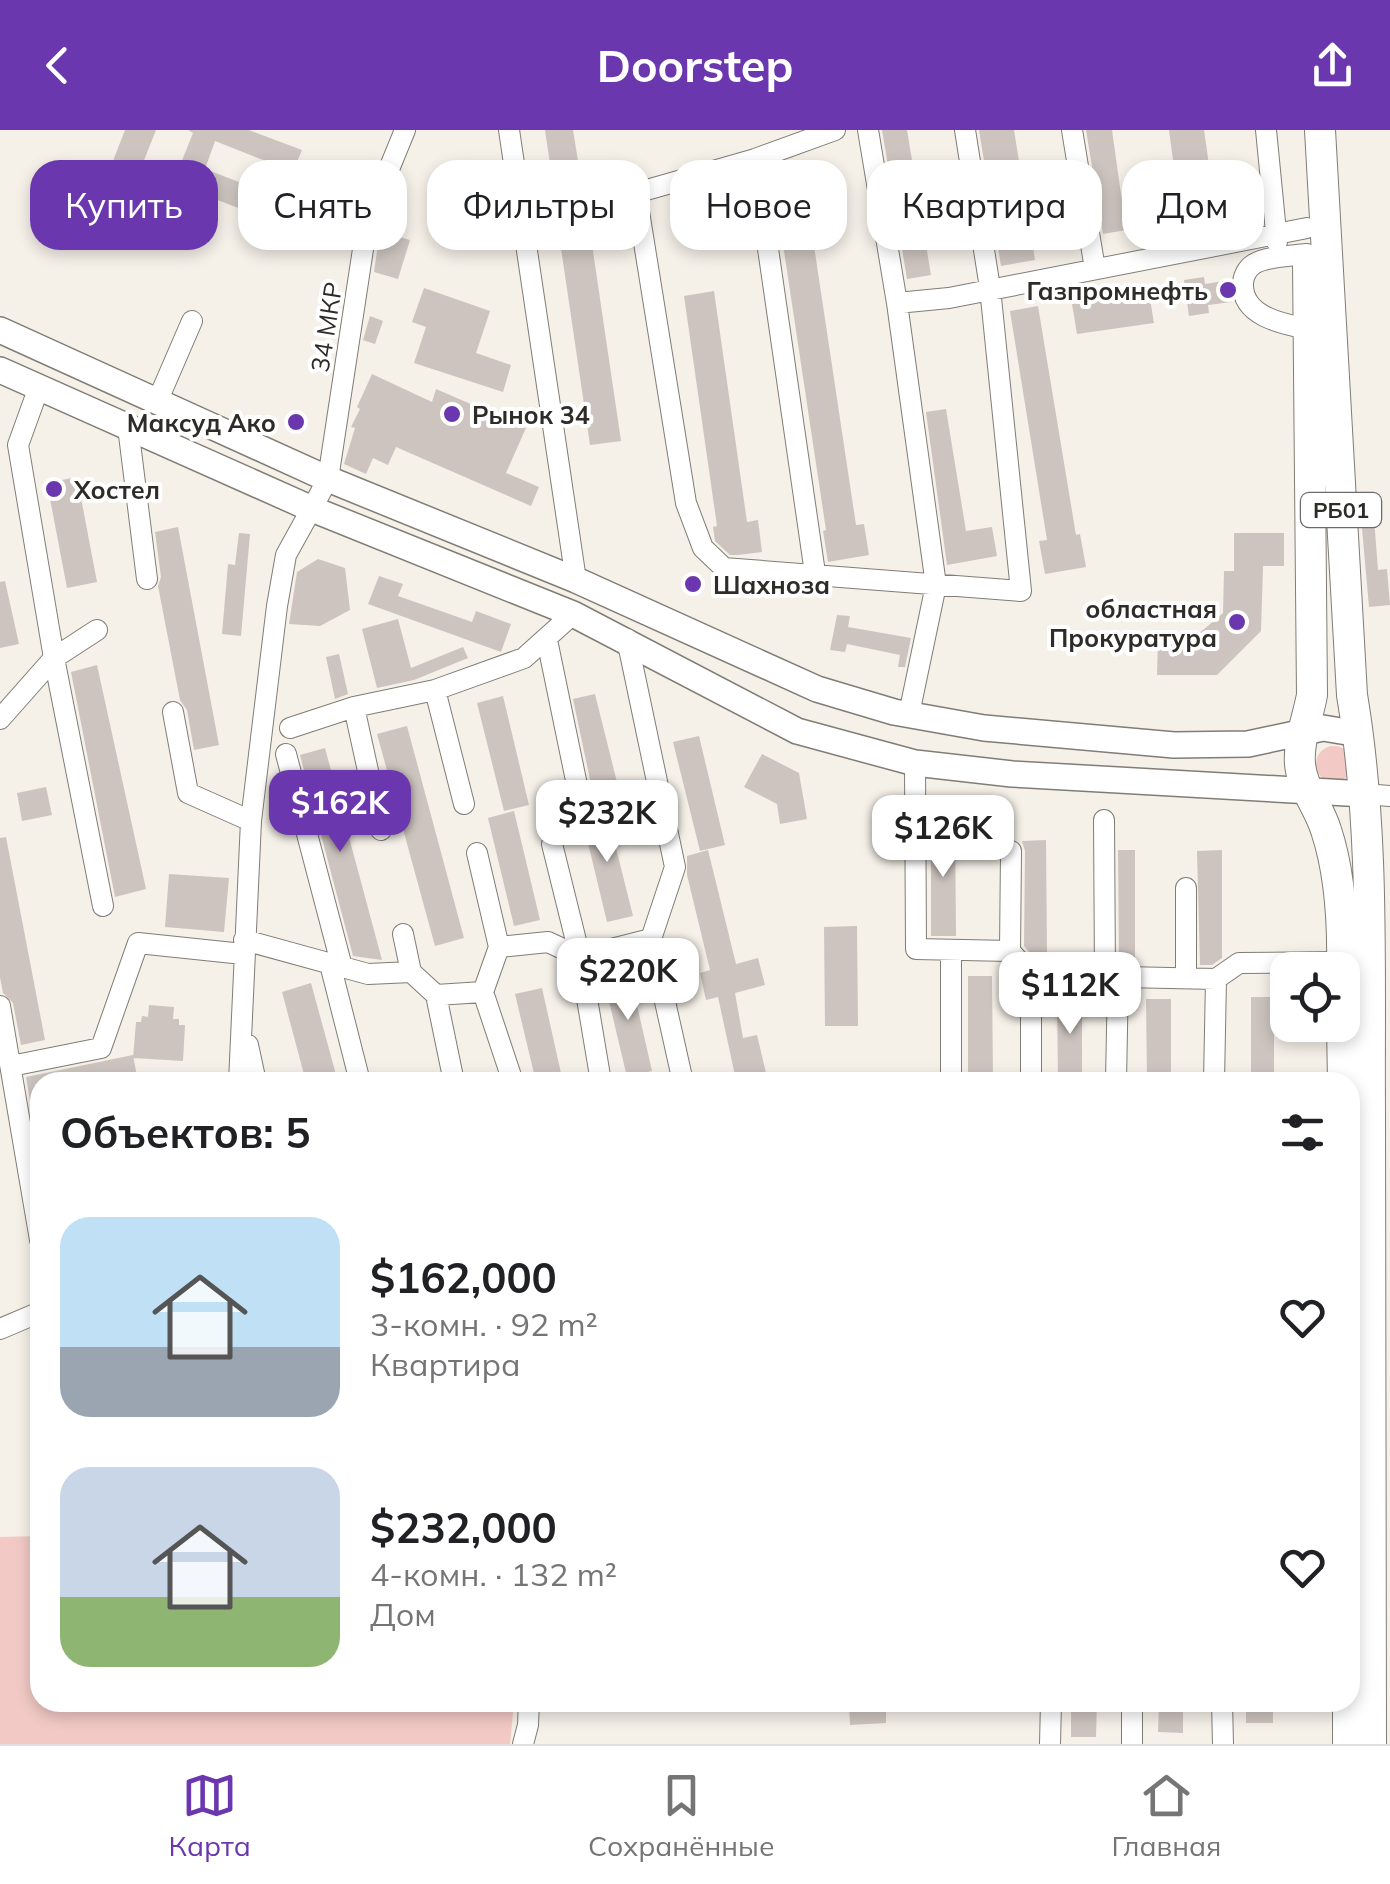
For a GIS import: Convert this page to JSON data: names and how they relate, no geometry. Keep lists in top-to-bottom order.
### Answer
{
  "streets": {
    "highway": ["РБ01"],
    "street": ["34 МКР"]
  },
  "places": [
    "Газпромнефть",
    "Рынок 34",
    "Максуд Ако",
    "Хостел",
    "Шахноза",
    "областная Прокуратура"
  ],
  "page": {
    "header": "Doorstep",
    "chip": [
      "Купить",
      "Снять",
      "Фильтры",
      "Новое",
      "Квартира",
      "Дом"
    ],
    "price": [
      "$162K",
      "$232K",
      "$126K",
      "$220K",
      "$112K"
    ],
    "heading": "Объектов: 5",
    "list": [
      {
        "name": "$162,000",
        "note": "3-комн. · 92 m² · Квартира"
      },
      {
        "name": "$232,000",
        "note": "4-комн. · 132 m² · Дом"
      }
    ],
    "tabs": ["Карта", "Сохранённые", "Главная"]
  }
}
